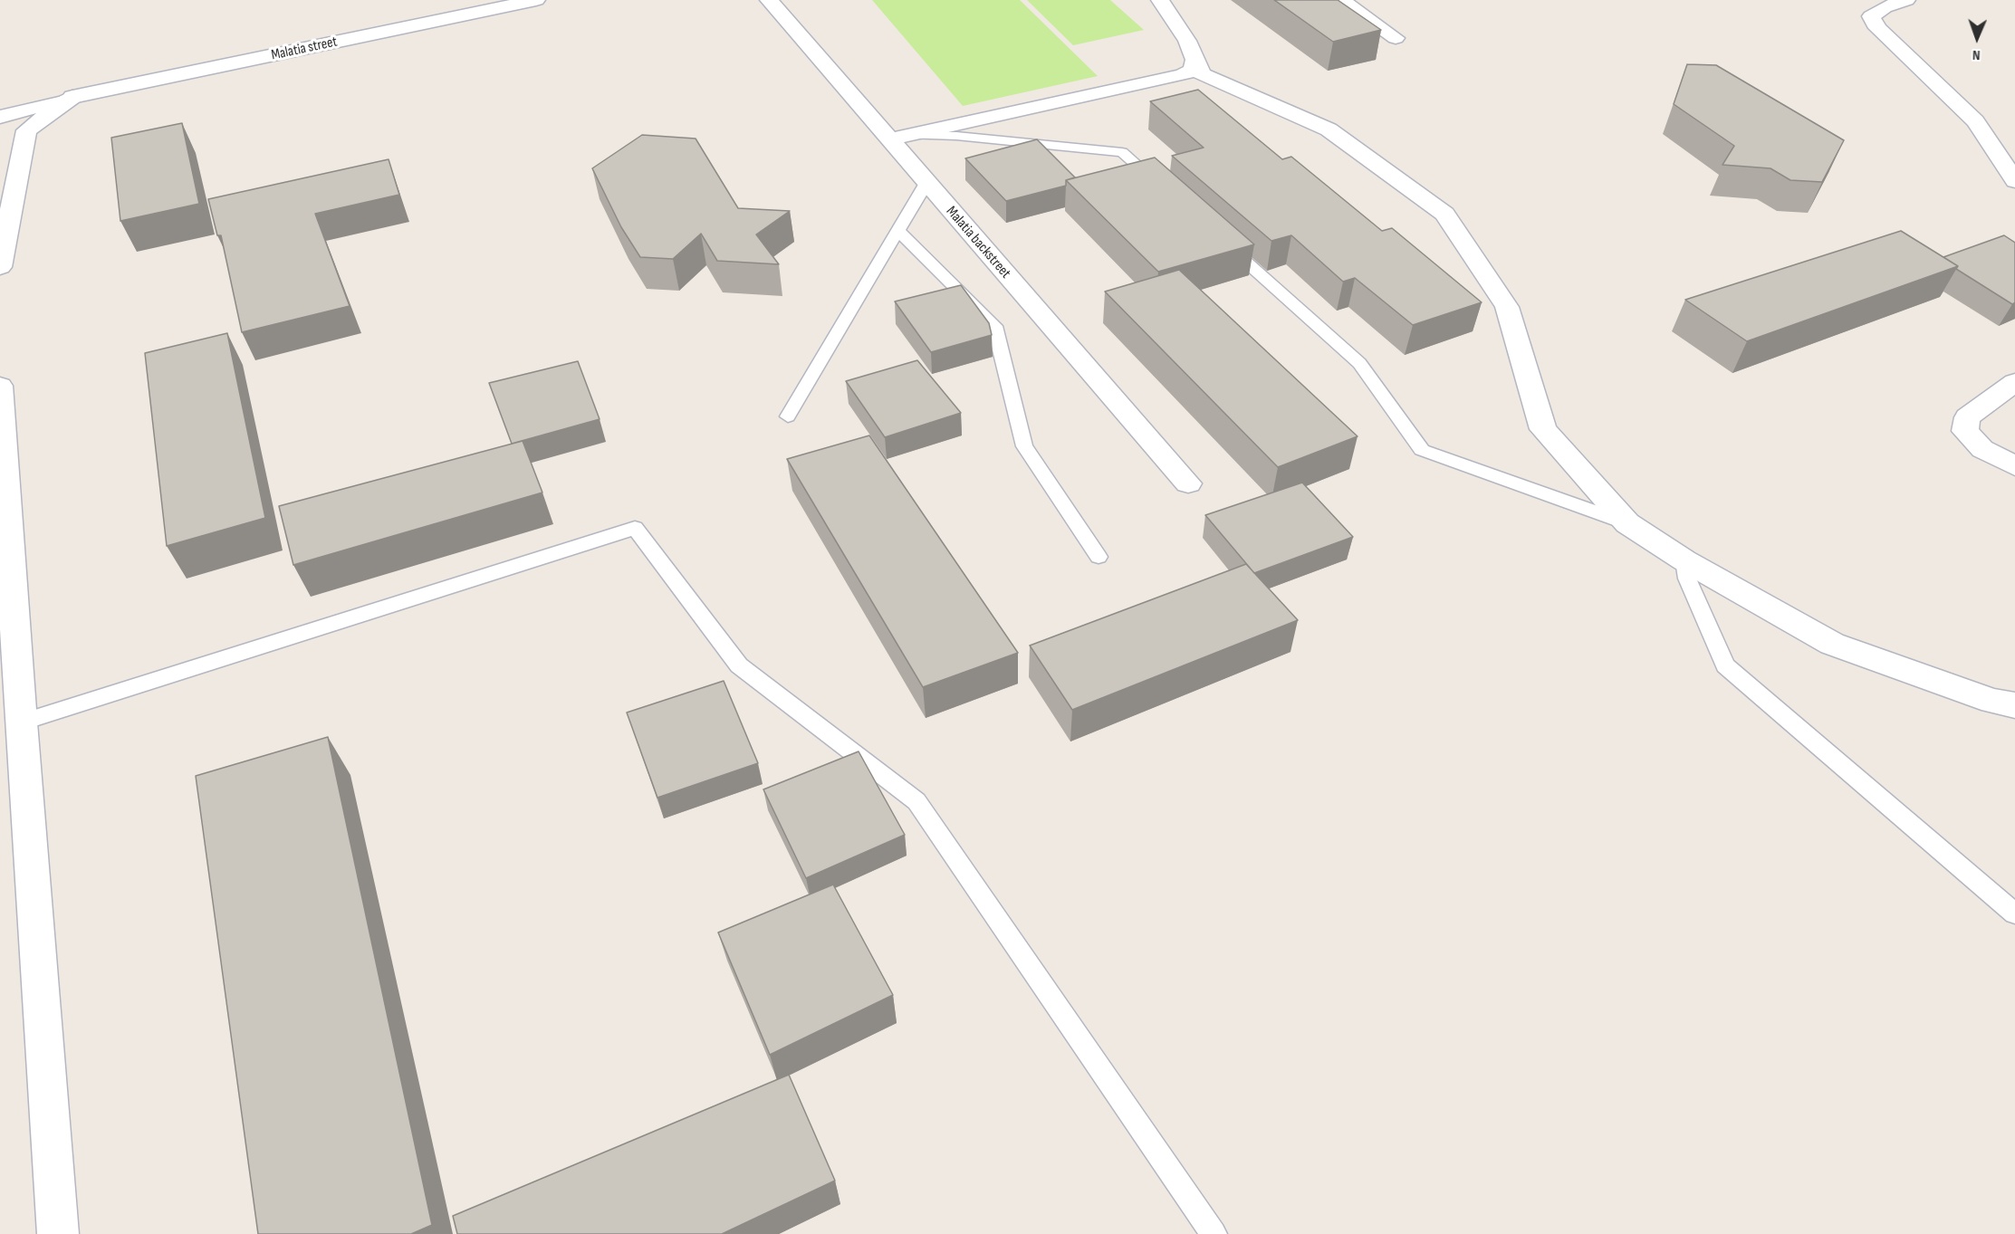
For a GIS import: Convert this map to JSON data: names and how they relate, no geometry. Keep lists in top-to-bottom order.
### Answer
{
  "streets": {
    "street": ["Malatia street", "Malatia backstreet"]
  },
  "north": "bottom"
}
